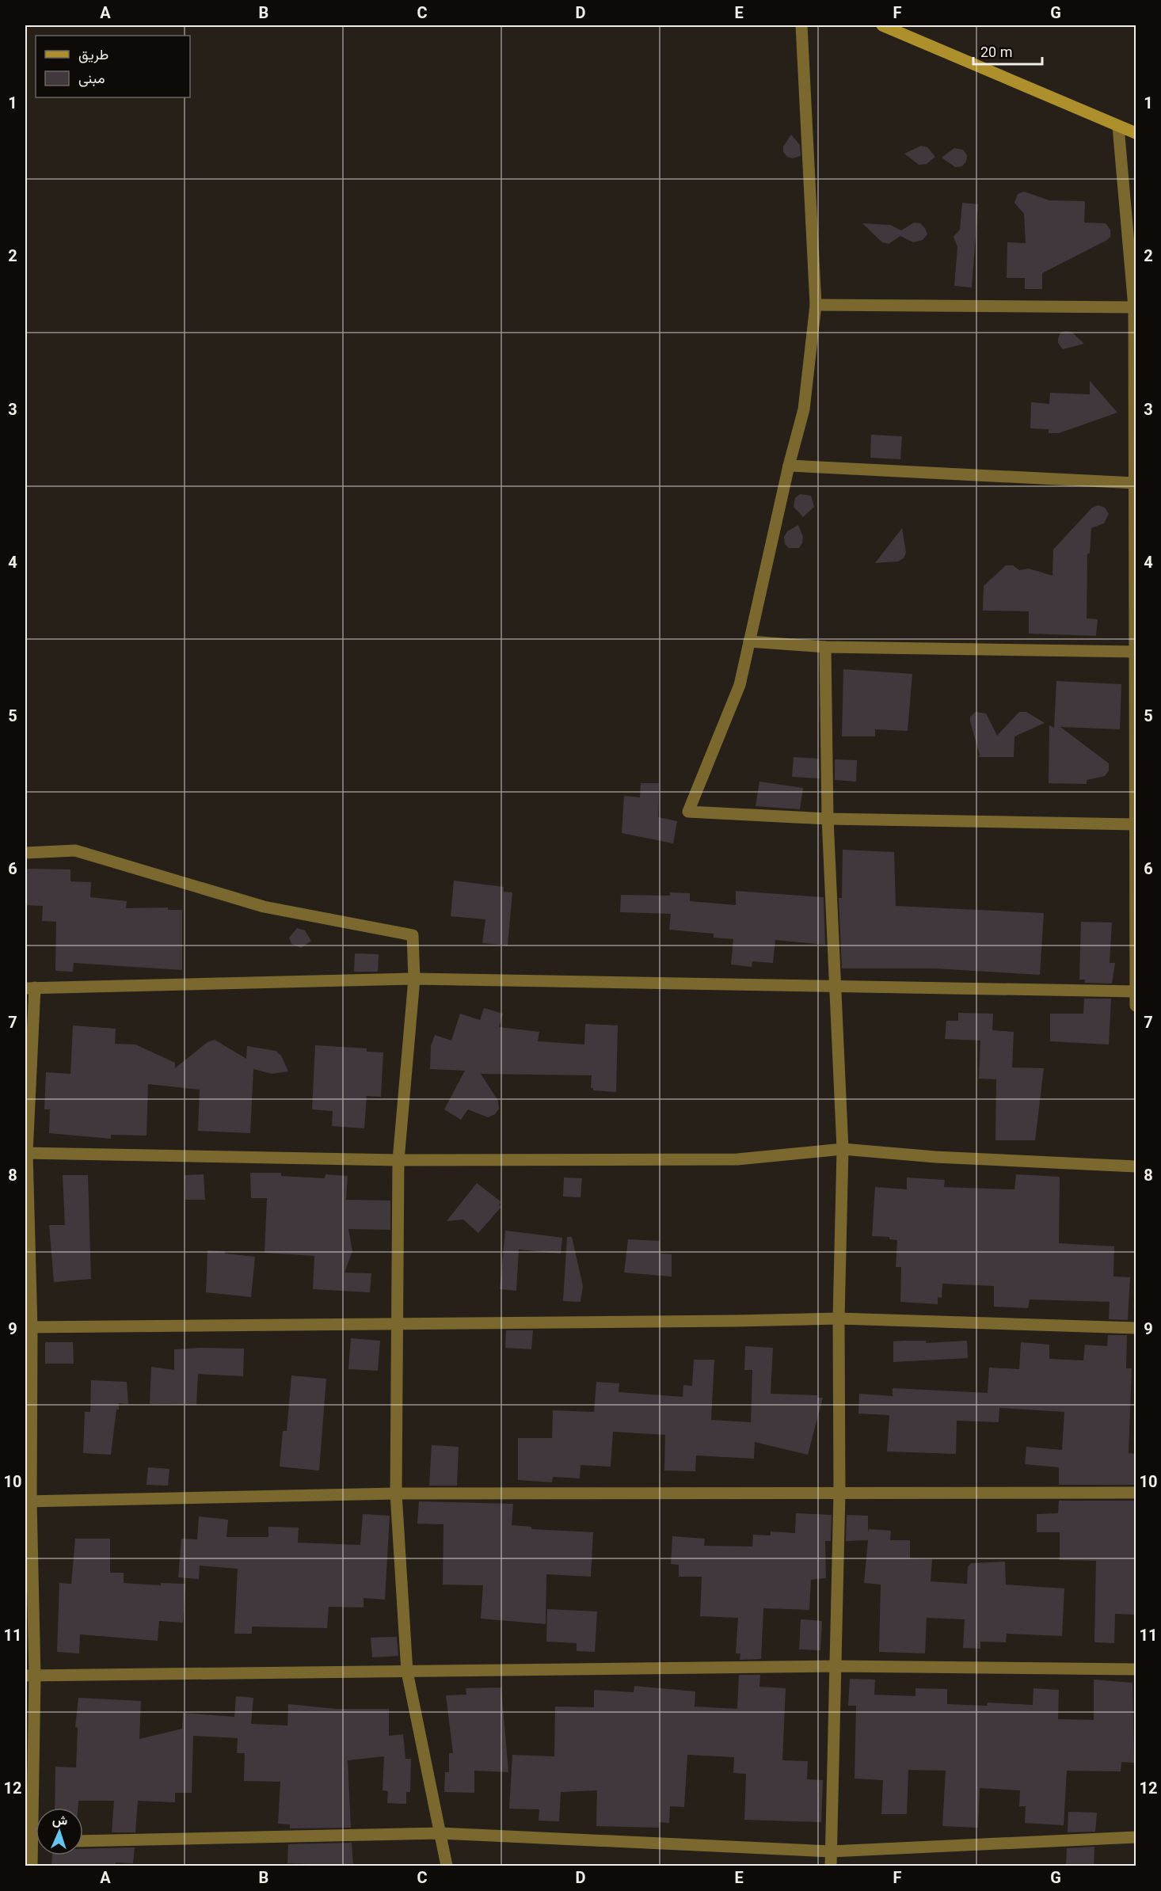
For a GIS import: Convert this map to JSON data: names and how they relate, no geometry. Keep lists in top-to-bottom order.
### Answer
{
  "legend": ["طريق", "مبنى"],
  "scale_bar": "20 m",
  "north": "top",
  "grid": {
    "columns": [
      "A",
      "B",
      "C",
      "D",
      "E",
      "F",
      "G"
    ],
    "rows": [
      "1",
      "2",
      "3",
      "4",
      "5",
      "6",
      "7",
      "8",
      "9",
      "10",
      "11",
      "12"
    ]
  }
}
